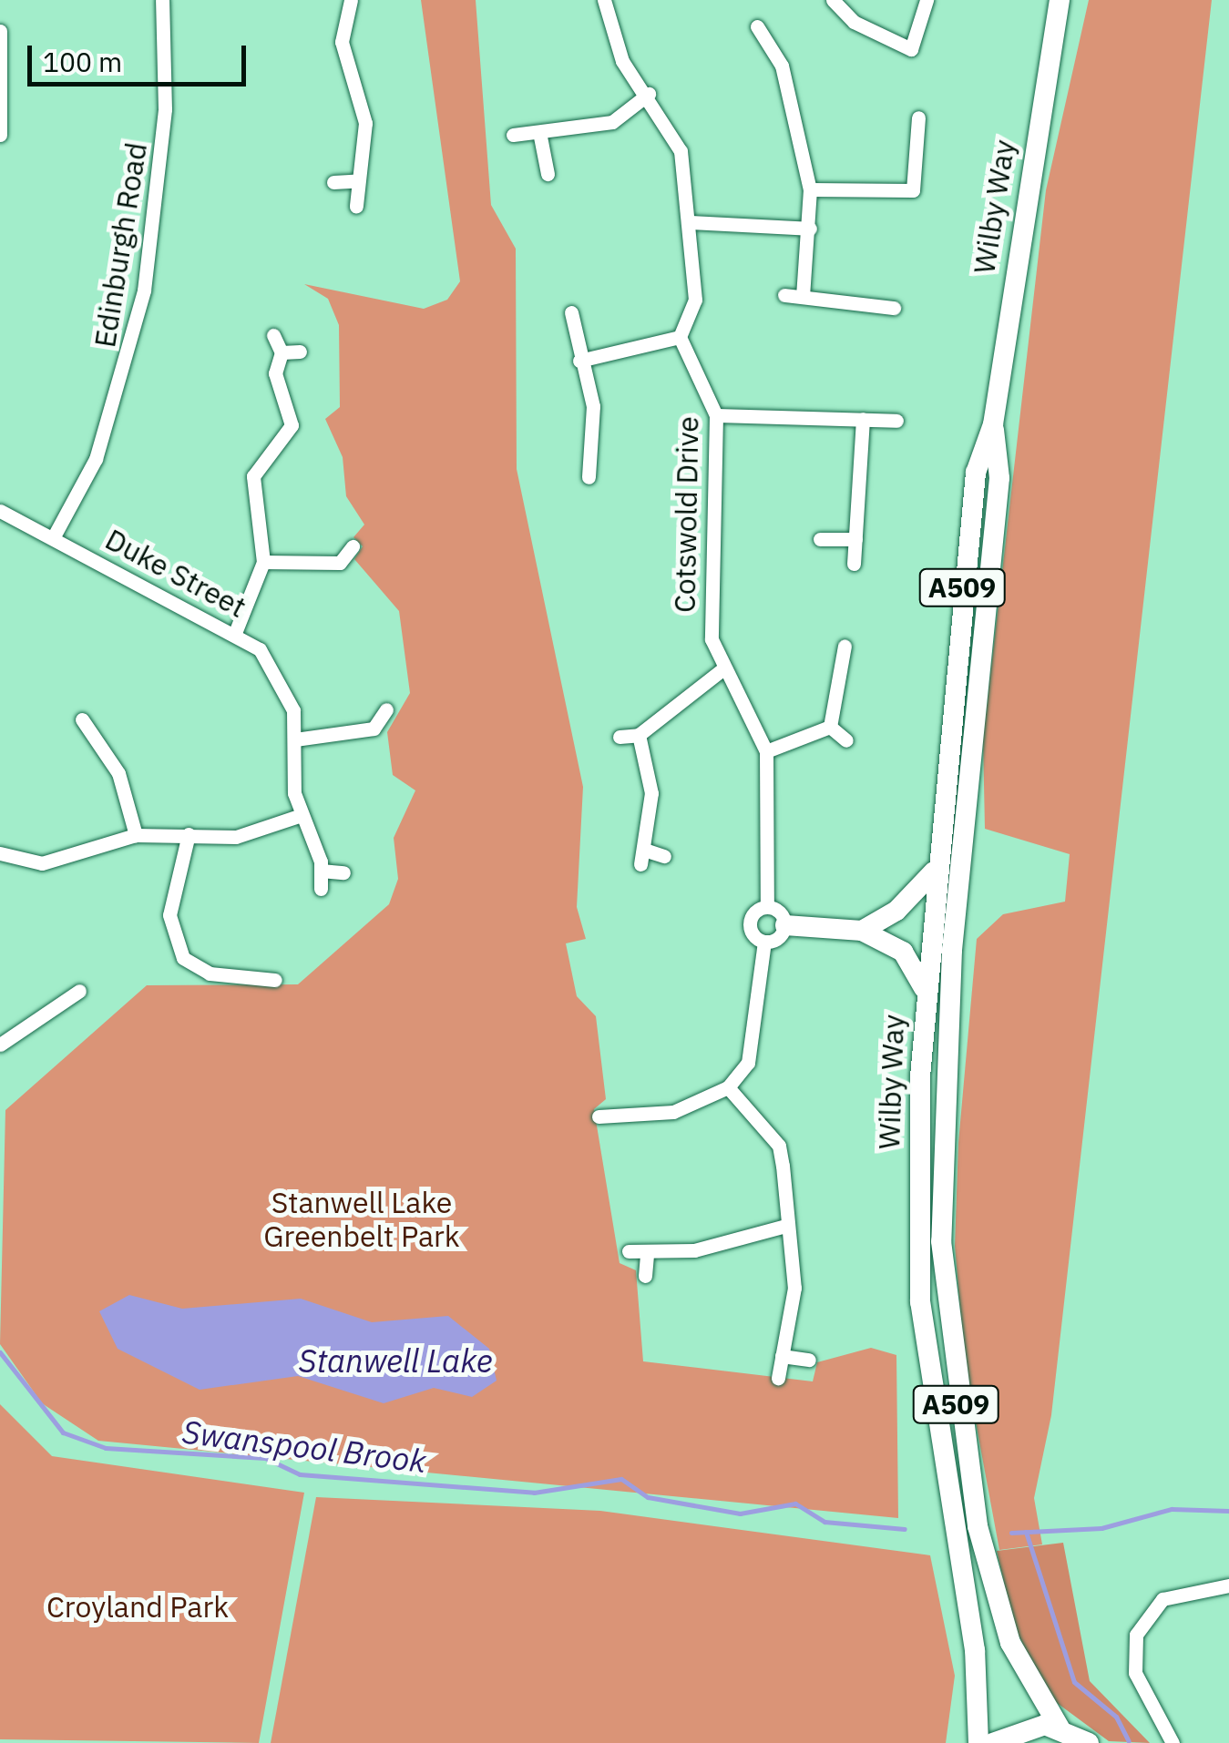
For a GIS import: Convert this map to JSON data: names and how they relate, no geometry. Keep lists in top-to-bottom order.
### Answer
{
  "streets": {
    "highway": ["Wilby Way", "A509"],
    "street": ["Edinburgh Road", "Cotswold Drive", "Duke Street"]
  },
  "crossings": [
    ["Edinburgh Road", "Duke Street"]
  ],
  "water": ["Stanwell Lake", "Swanspool Brook"],
  "parks": ["Stanwell Lake Greenbelt Park", "Croyland Park"],
  "scale_bar": "100 m"
}
